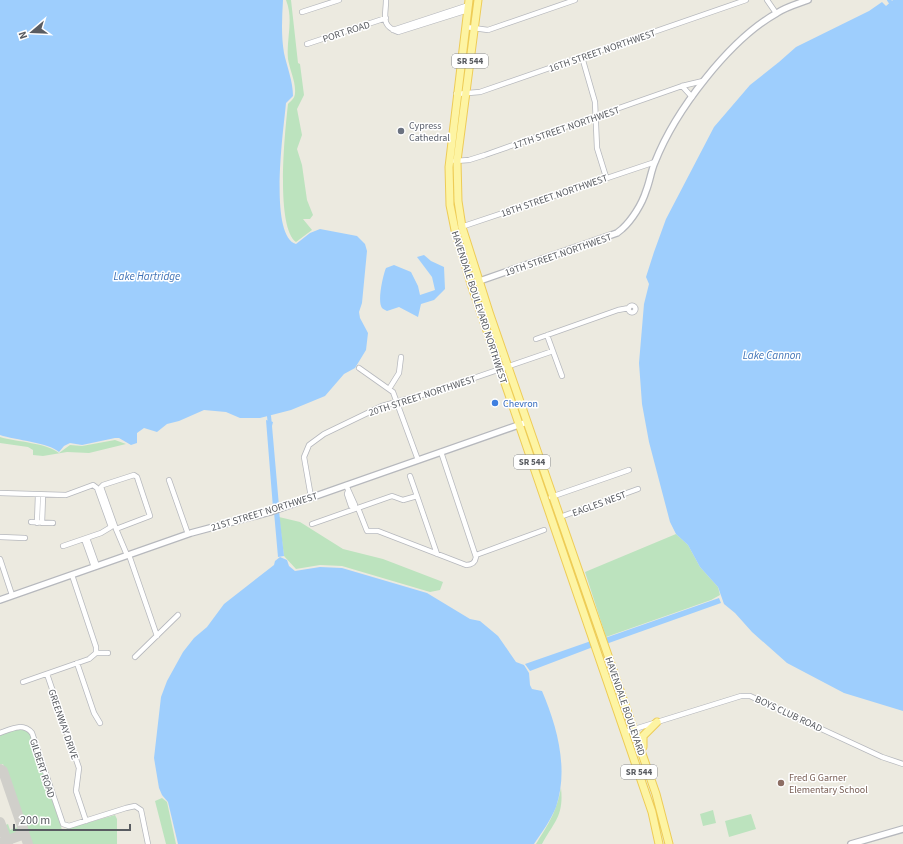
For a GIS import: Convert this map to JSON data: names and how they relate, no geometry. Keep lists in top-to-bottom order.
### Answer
{
  "streets": {
    "main road": ["SR 544", "HAVENDALE BOULEVARD NORTHWEST", "HAVENDALE BOULEVARD"],
    "street": [
      "PORT ROAD",
      "16TH STREET NORTHWEST",
      "17TH STREET NORTHWEST",
      "18TH STREET NORTHWEST",
      "19TH STREET NORTHWEST",
      "20TH STREET NORTHWEST",
      "EAGLES NEST",
      "21ST STREET NORTHWEST",
      "BOYS CLUB ROAD",
      "GREENWAY DRIVE",
      "GILBERT ROAD"
    ]
  },
  "crossings": [
    ["16TH STREET NORTHWEST", "HAVENDALE BOULEVARD NORTHWEST"],
    ["17TH STREET NORTHWEST", "19TH STREET NORTHWEST"],
    ["17TH STREET NORTHWEST", "HAVENDALE BOULEVARD NORTHWEST"],
    ["18TH STREET NORTHWEST", "19TH STREET NORTHWEST"],
    ["18TH STREET NORTHWEST", "HAVENDALE BOULEVARD NORTHWEST"],
    ["19TH STREET NORTHWEST", "HAVENDALE BOULEVARD NORTHWEST"],
    ["HAVENDALE BOULEVARD NORTHWEST", "20TH STREET NORTHWEST"],
    ["HAVENDALE BOULEVARD NORTHWEST", "EAGLES NEST"],
    ["HAVENDALE BOULEVARD NORTHWEST", "21ST STREET NORTHWEST"],
    ["HAVENDALE BOULEVARD NORTHWEST", "HAVENDALE BOULEVARD"],
    ["20TH STREET NORTHWEST", "21ST STREET NORTHWEST"],
    ["HAVENDALE BOULEVARD", "BOYS CLUB ROAD"],
    ["GREENWAY DRIVE", "GILBERT ROAD"]
  ],
  "water": ["Lake Hartridge", "Lake Cannon"],
  "places": ["Cypress Cathedral", "Chevron", "Fred G Garner Elementary School"],
  "scale_bar": "200 m",
  "north": "left"
}
